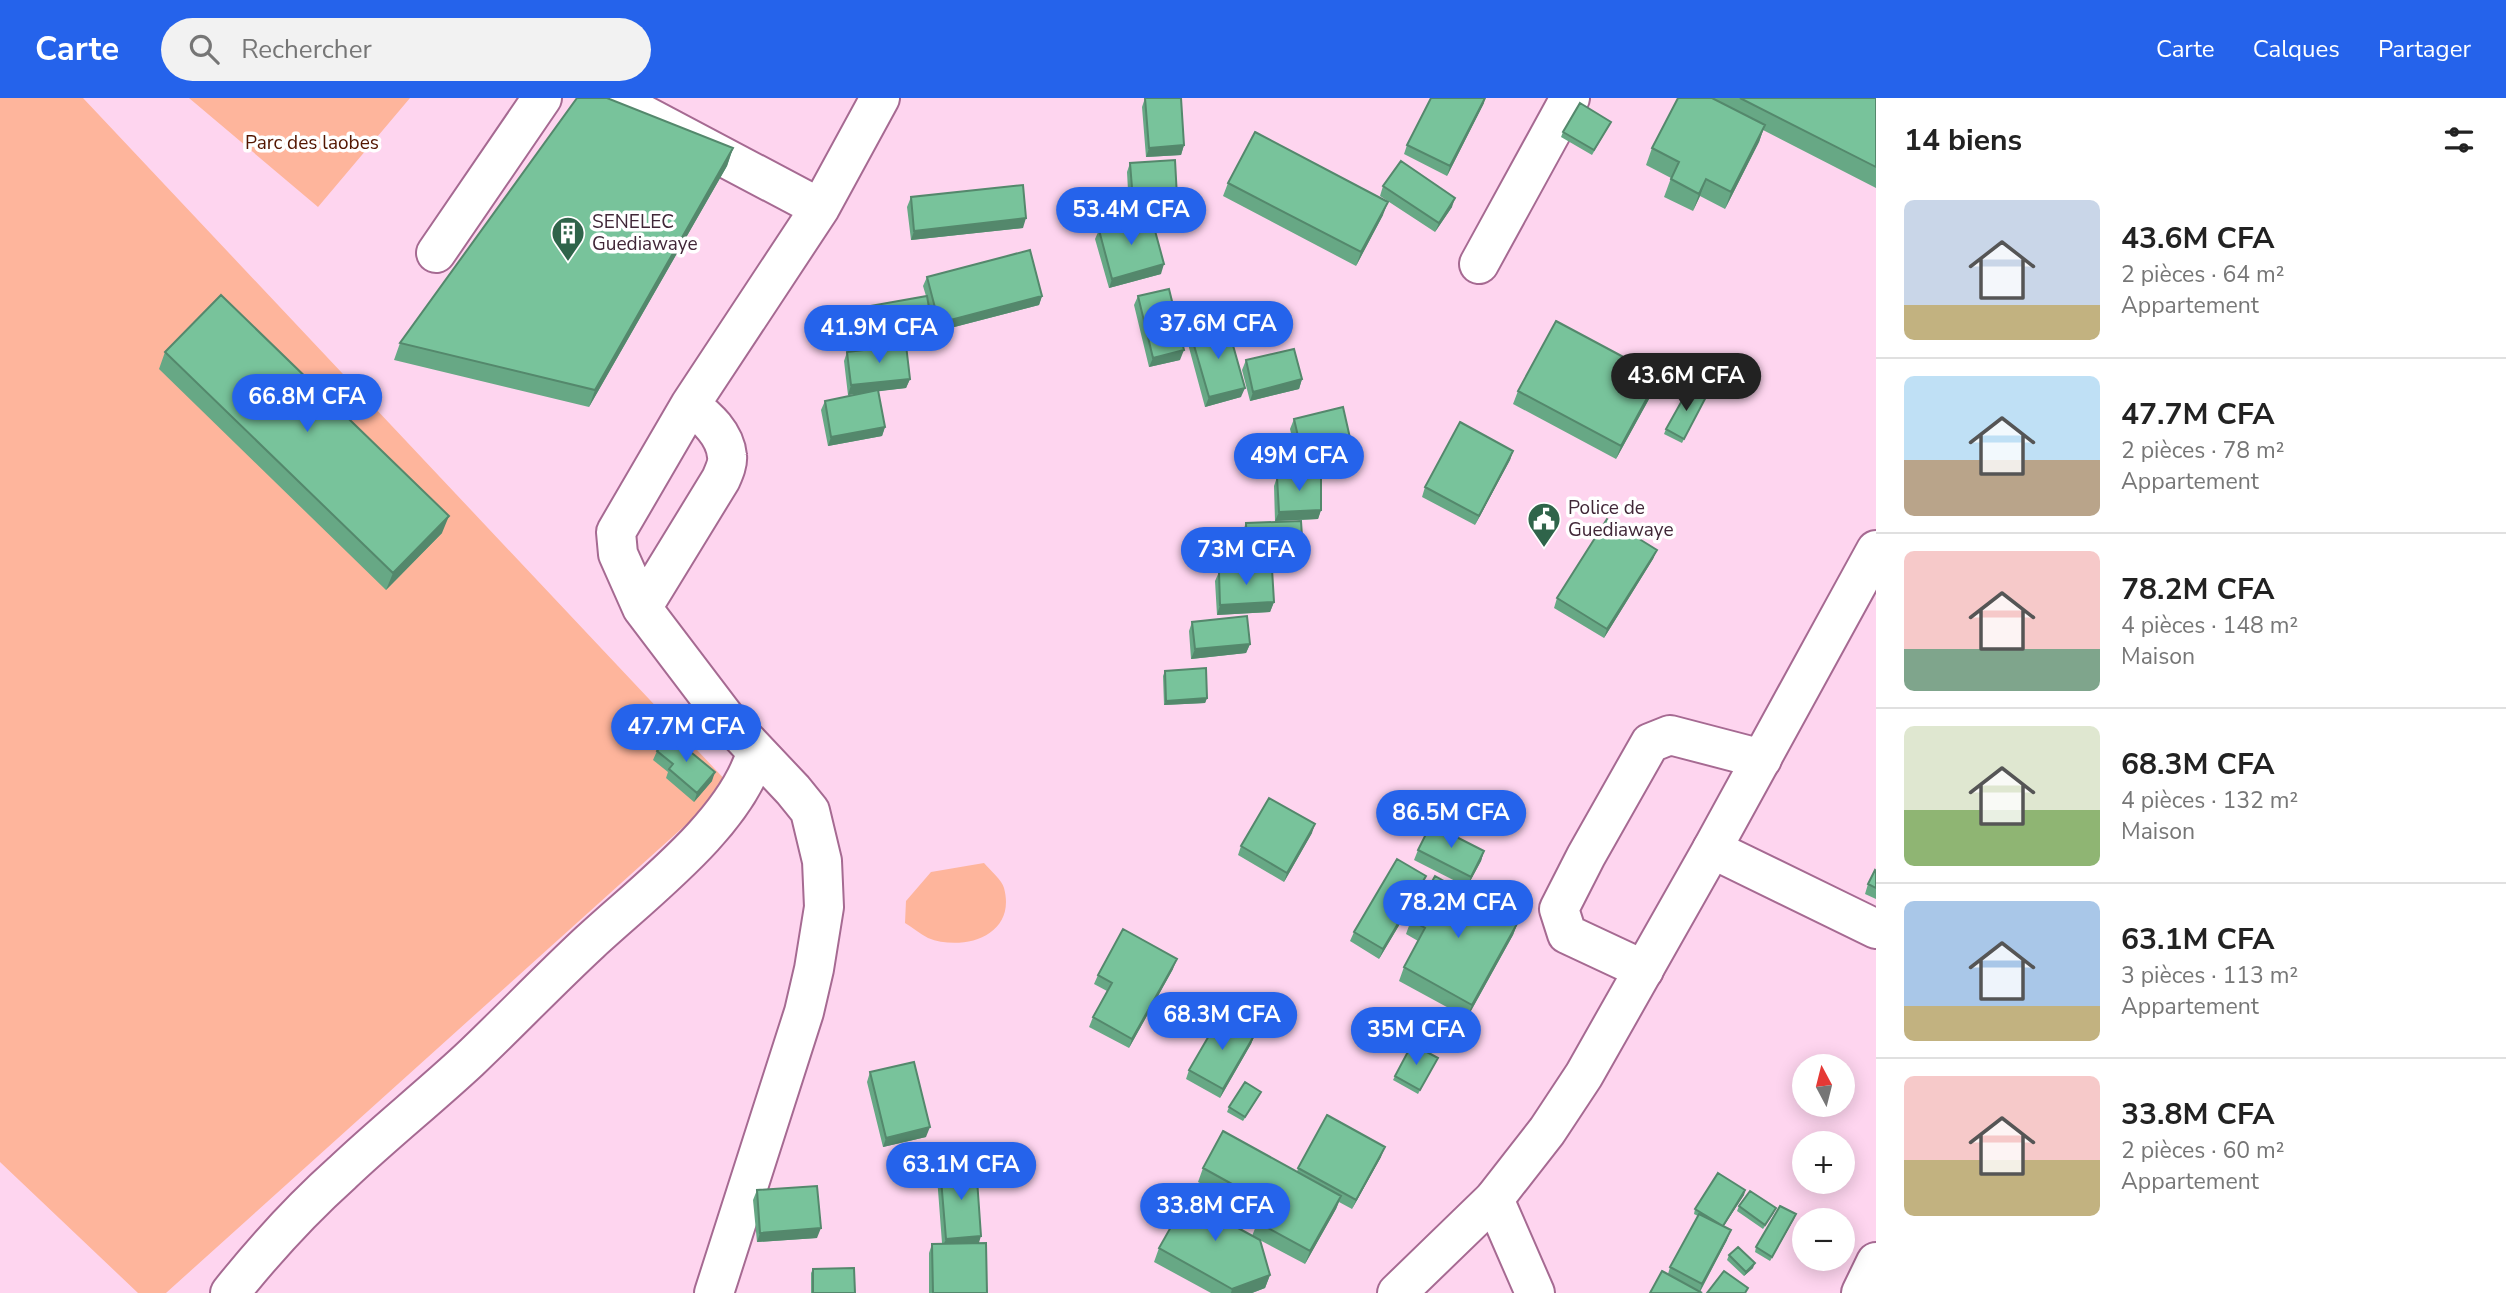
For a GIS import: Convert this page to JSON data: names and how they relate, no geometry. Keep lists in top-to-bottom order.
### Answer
{
  "parks": ["Parc des laobes"],
  "places": {
    "building": ["SENELEC Guediawaye"],
    "public building": ["Police de Guediawaye"]
  },
  "north": "top",
  "page": {
    "header": "Carte",
    "search": "Rechercher",
    "nav": ["Carte", "Calques", "Partager"],
    "heading": "14 biens",
    "list": [
      {
        "name": "43.6M CFA",
        "note": "2 pièces · 64 m² · Appartement"
      },
      {
        "name": "47.7M CFA",
        "note": "2 pièces · 78 m² · Appartement"
      },
      {
        "name": "78.2M CFA",
        "note": "4 pièces · 148 m² · Maison"
      },
      {
        "name": "68.3M CFA",
        "note": "4 pièces · 132 m² · Maison"
      },
      {
        "name": "63.1M CFA",
        "note": "3 pièces · 113 m² · Appartement"
      },
      {
        "name": "33.8M CFA",
        "note": "2 pièces · 60 m² · Appartement"
      }
    ],
    "price": [
      "53.4M CFA",
      "37.6M CFA",
      "41.9M CFA",
      "43.6M CFA",
      "66.8M CFA",
      "49M CFA",
      "73M CFA",
      "47.7M CFA",
      "86.5M CFA",
      "78.2M CFA",
      "68.3M CFA",
      "35M CFA",
      "63.1M CFA",
      "33.8M CFA"
    ],
    "map_buttons": ["+", "−"]
  }
}
